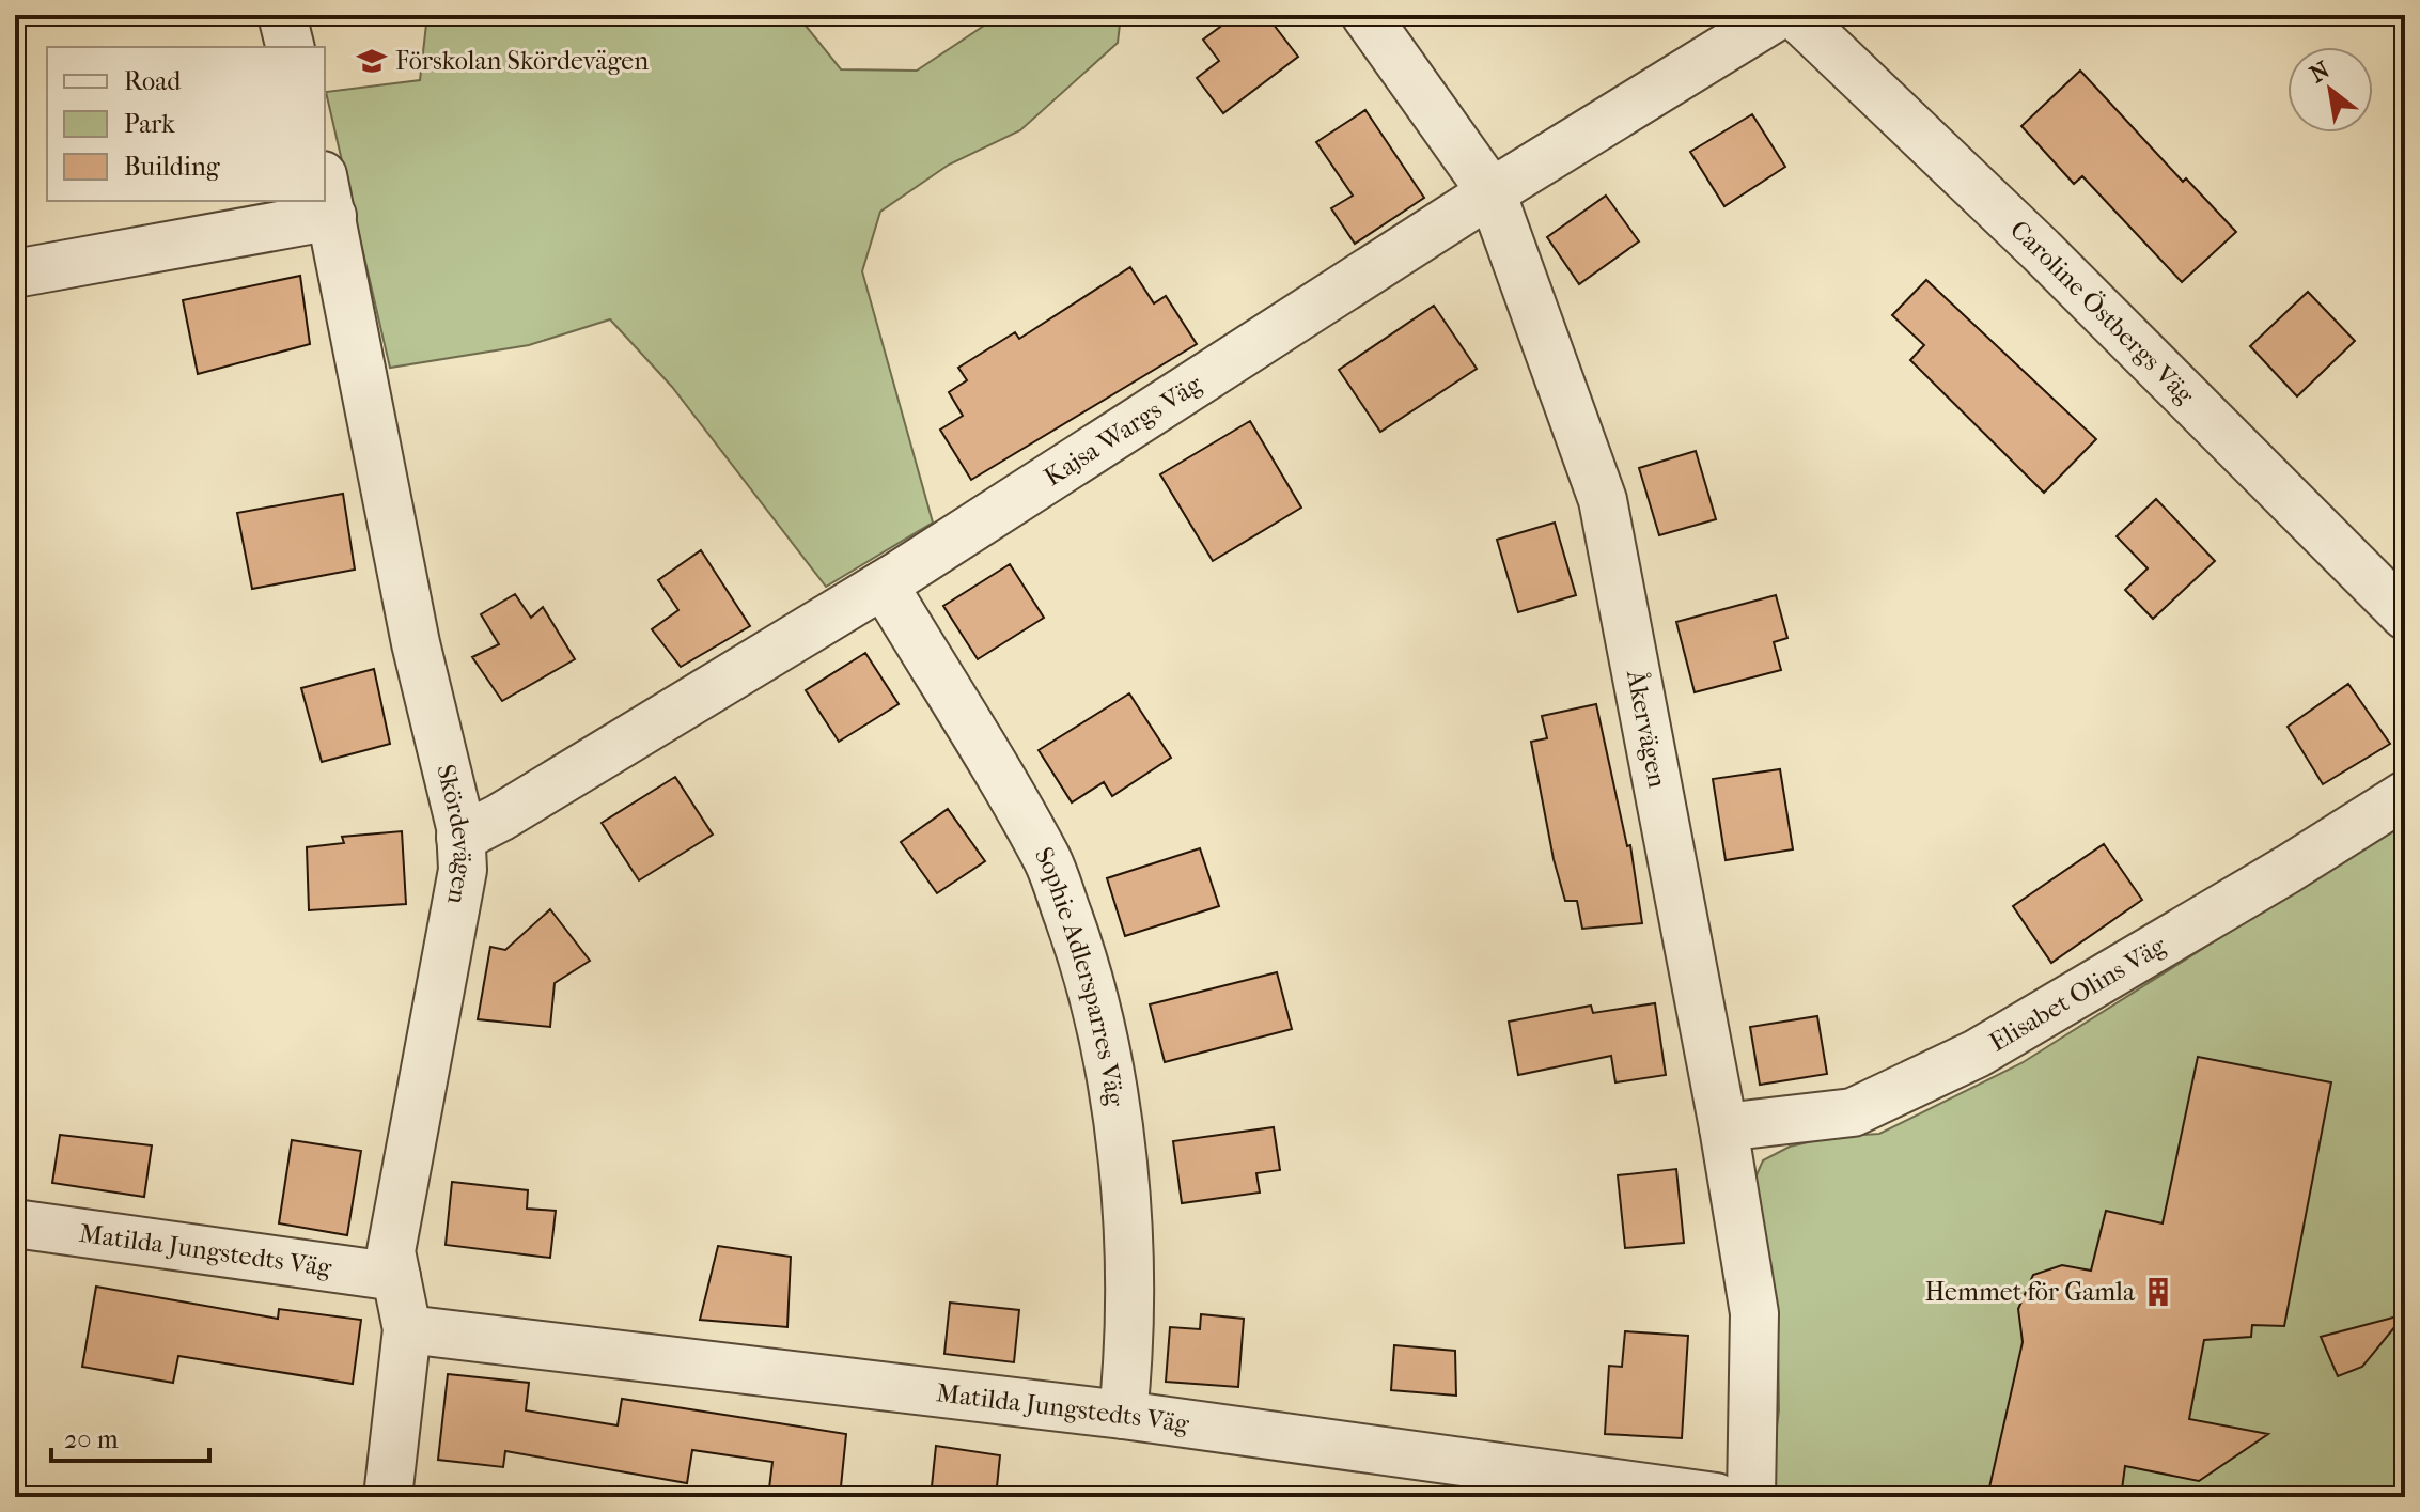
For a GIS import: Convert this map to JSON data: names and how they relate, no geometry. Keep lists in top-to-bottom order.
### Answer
{
  "streets": {
    "street": [
      "Caroline Östbergs Väg",
      "Kajsa Wargs Väg",
      "Åkervägen",
      "Skördevägen",
      "Sophie Adlersparres Väg",
      "Elisabet Olins Väg",
      "Matilda Jungstedts Väg"
    ]
  },
  "crossings": [
    ["Kajsa Wargs Väg", "Åkervägen"],
    ["Kajsa Wargs Väg", "Skördevägen"],
    ["Kajsa Wargs Väg", "Sophie Adlersparres Väg"],
    ["Åkervägen", "Elisabet Olins Väg"],
    ["Skördevägen", "Matilda Jungstedts Väg"],
    ["Sophie Adlersparres Väg", "Matilda Jungstedts Väg"]
  ],
  "places": {
    "school or university": ["Förskolan Skördevägen"],
    "building": ["Hemmet för Gamla"]
  },
  "legend": ["Road", "Park", "Building"],
  "scale_bar": "20 m",
  "north": "top left"
}
